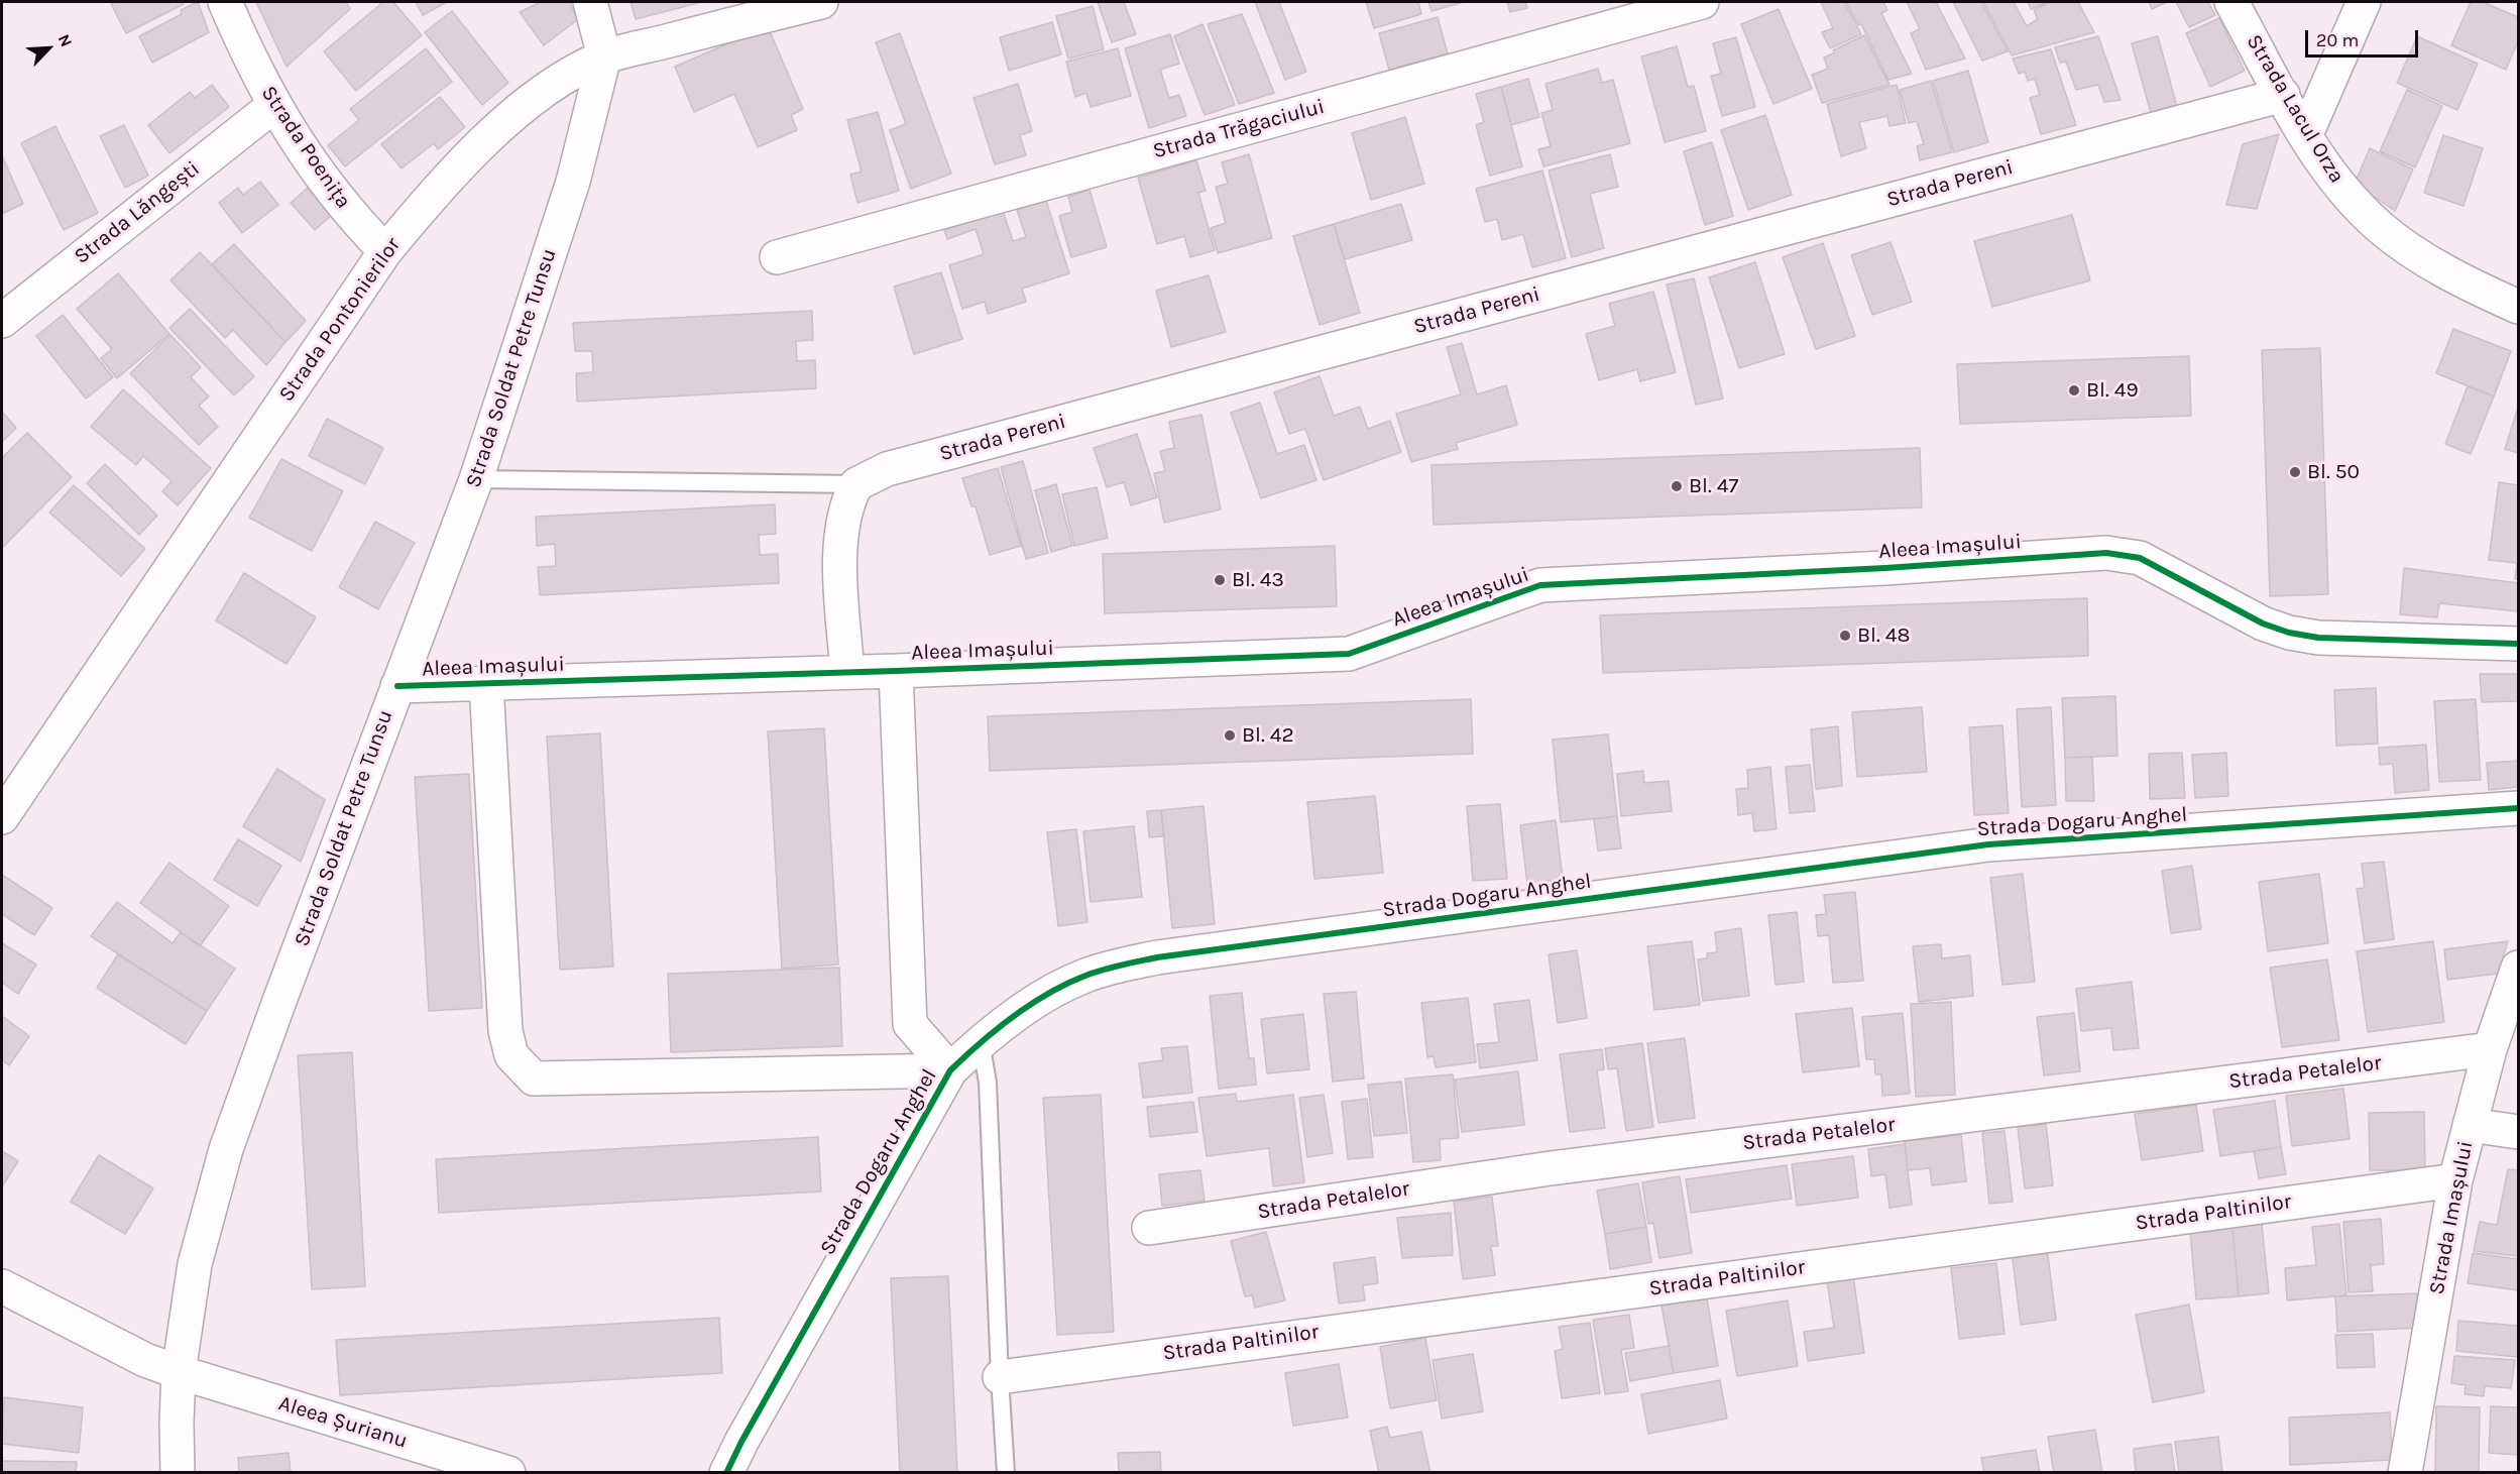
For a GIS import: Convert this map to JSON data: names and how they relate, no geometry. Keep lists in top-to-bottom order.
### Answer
{
  "streets": {
    "street": [
      "Strada Lacul Orza",
      "Strada Trăgaciului",
      "Strada Poenița",
      "Strada Pereni",
      "Strada Lăngești",
      "Strada Pontonierilor",
      "Strada Soldat Petre Tunsu",
      "Aleea Imașului",
      "Strada Dogaru Anghel",
      "Strada Petalelor",
      "Strada Paltinilor",
      "Strada Imașului",
      "Aleea Șurianu"
    ]
  },
  "crossings": [
    ["Strada Lacul Orza", "Strada Pereni"],
    ["Strada Poenița", "Strada Lăngești"],
    ["Strada Poenița", "Strada Pontonierilor"],
    ["Strada Pontonierilor", "Strada Soldat Petre Tunsu"],
    ["Strada Soldat Petre Tunsu", "Aleea Imașului"],
    ["Strada Soldat Petre Tunsu", "Aleea Șurianu"],
    ["Strada Petalelor", "Strada Imașului"],
    ["Strada Paltinilor", "Strada Imașului"]
  ],
  "places": [
    "Bl. 49",
    "Bl. 50",
    "Bl. 47",
    "Bl. 43",
    "Bl. 48",
    "Bl. 42"
  ],
  "scale_bar": "20 m",
  "north": "top right"
}
